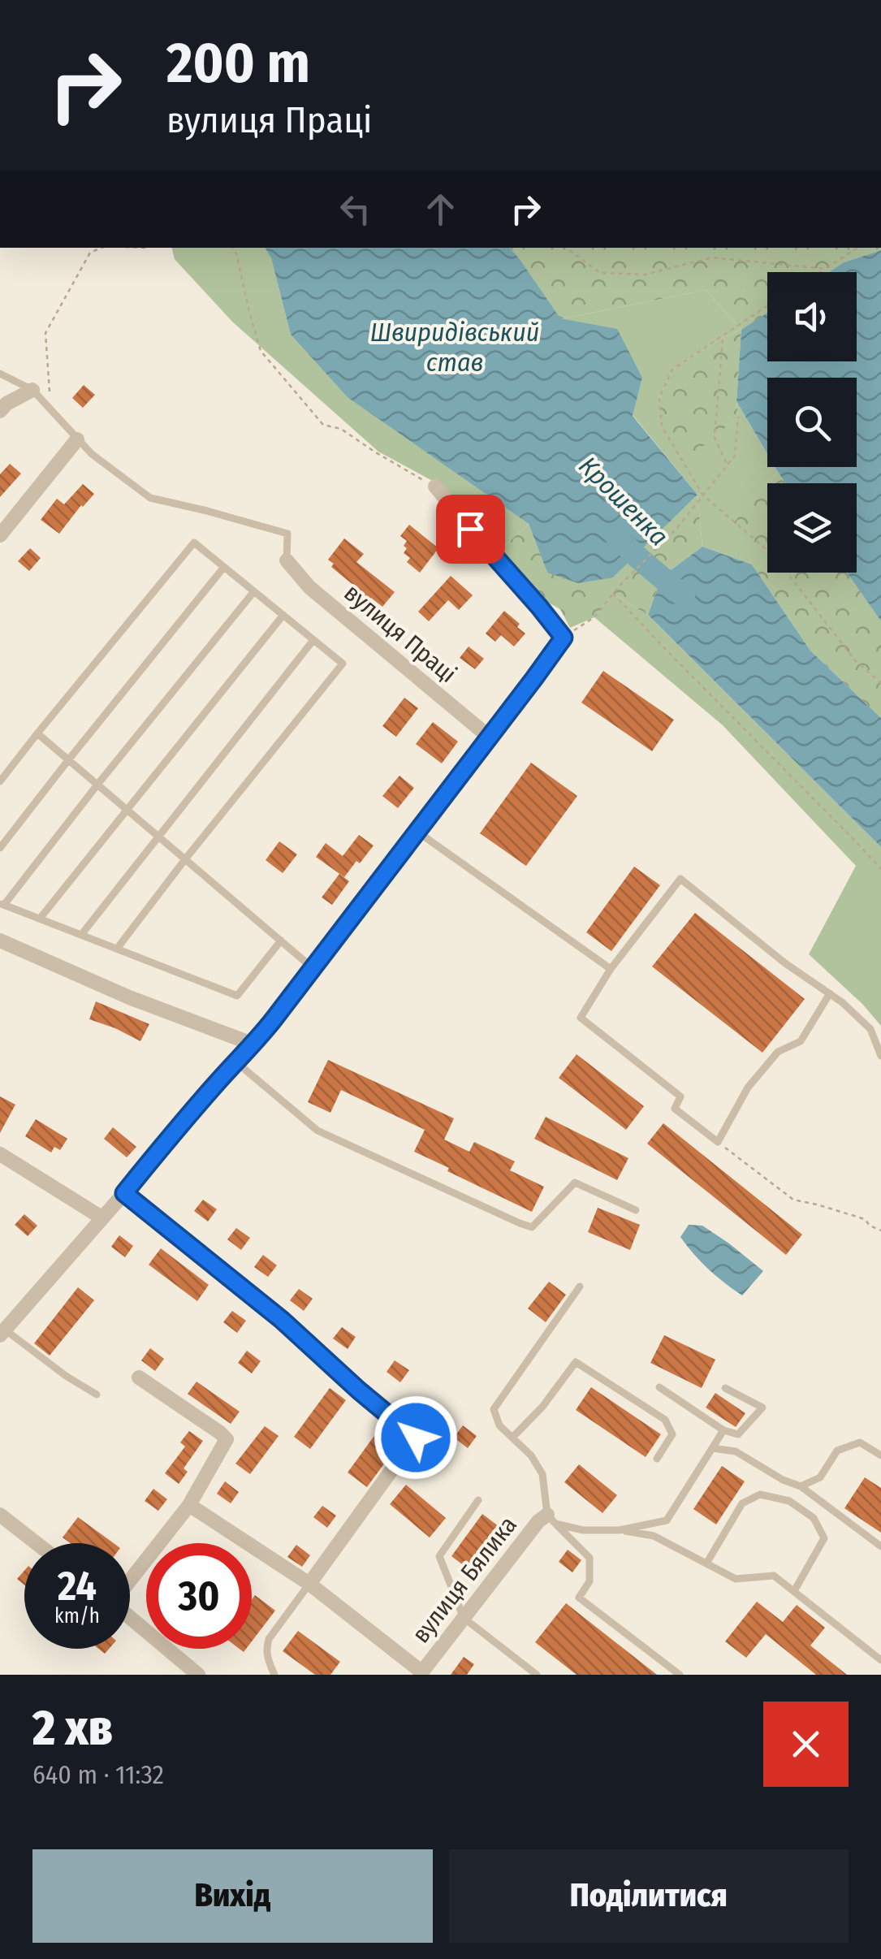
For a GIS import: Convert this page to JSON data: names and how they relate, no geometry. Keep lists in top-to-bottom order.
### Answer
{
  "streets": {
    "street": ["вулиця Праці", "вулиця Бялика"]
  },
  "water": ["Швиридівський став", "Крошенка"],
  "page": {
    "turn": ["200 m", "вулиця Праці"],
    "speed": "24 km/h",
    "limit": "30",
    "heading": ["2 хв", "640 m · 11:32"],
    "buttons": ["Вихід", "Поділитися"]
  }
}
